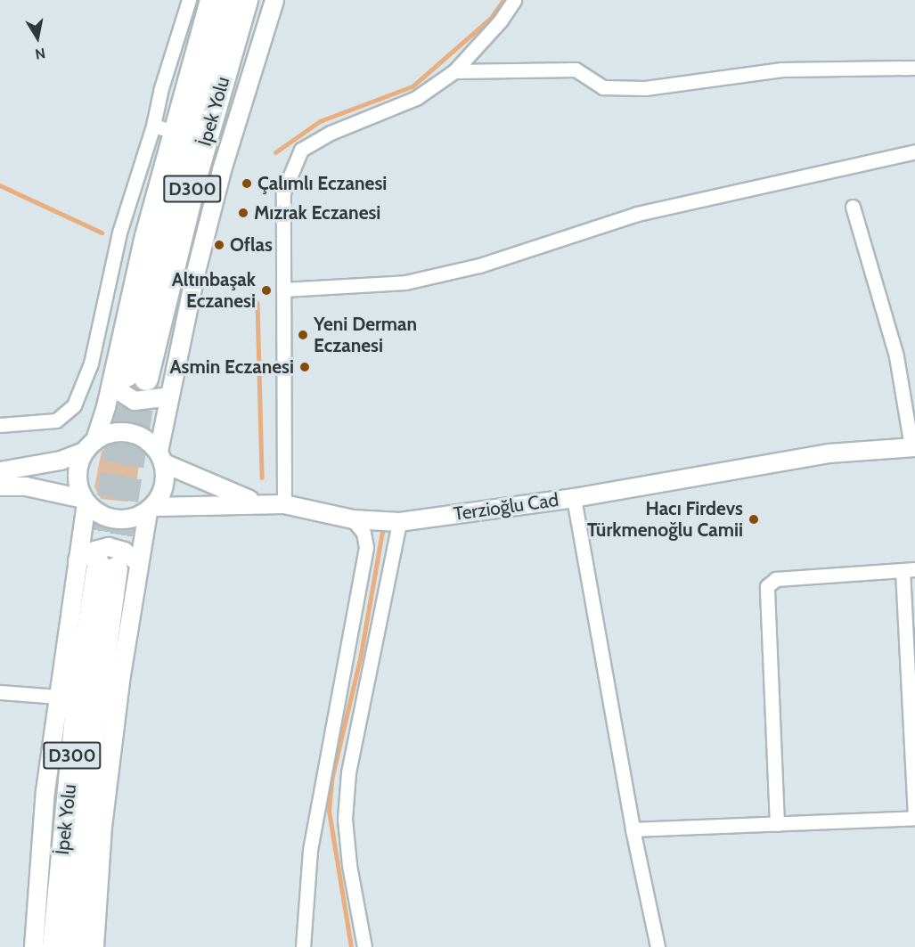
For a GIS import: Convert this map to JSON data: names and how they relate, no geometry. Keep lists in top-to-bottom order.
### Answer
{
  "streets": {
    "highway": ["İpek Yolu", "D300"],
    "street": ["Terzioğlu Cad"]
  },
  "places": [
    "Çalımlı Eczanesi",
    "Mızrak Eczanesi",
    "Oflas",
    "Altınbaşak Eczanesi",
    "Yeni Derman Eczanesi",
    "Asmin Eczanesi",
    "Hacı Firdevs Türkmenoğlu Camii"
  ],
  "north": "bottom"
}
